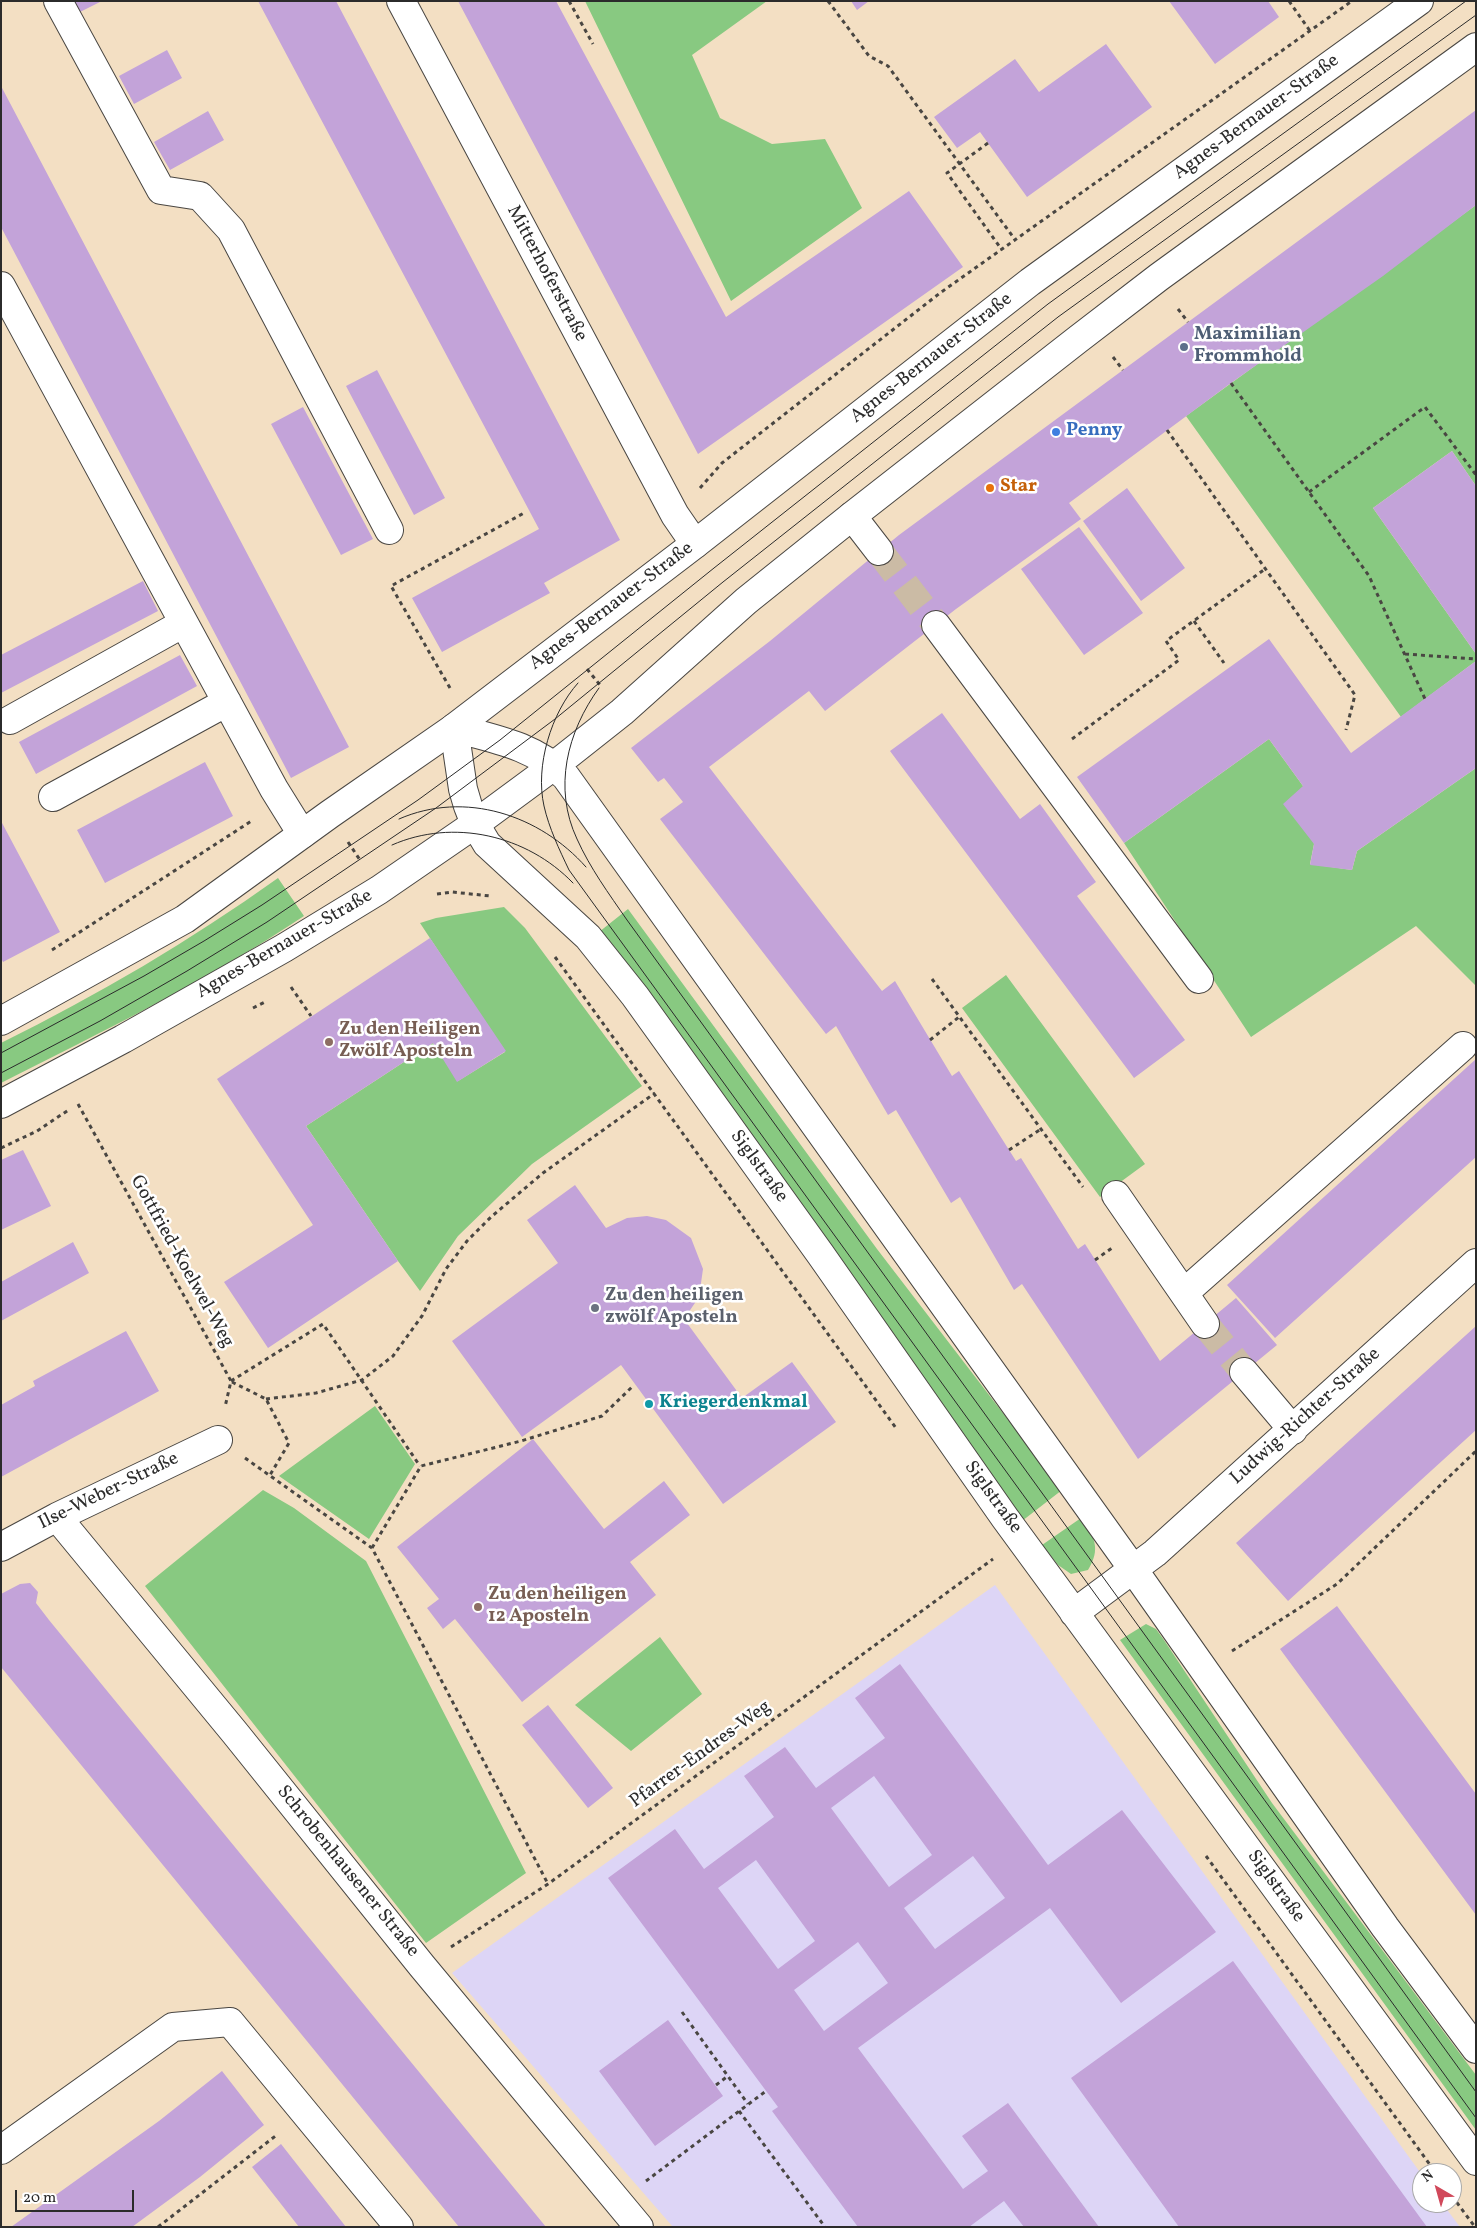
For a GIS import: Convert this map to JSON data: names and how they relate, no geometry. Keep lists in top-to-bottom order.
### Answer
{
  "streets": {
    "street": [
      "Agnes-Bernauer-Straße",
      "Mitterhoferstraße",
      "Siglstraße",
      "Ludwig-Richter-Straße",
      "Ilse-Weber-Straße",
      "Schrobenhausener Straße"
    ],
    "path": ["Gottfried-Koelwel-Weg", "Pfarrer-Endres-Weg"]
  },
  "crossings": [
    ["Agnes-Bernauer-Straße", "Mitterhoferstraße"],
    ["Agnes-Bernauer-Straße", "Siglstraße"],
    ["Ilse-Weber-Straße", "Schrobenhausener Straße"],
    ["Pfarrer-Endres-Weg", "Schrobenhausener Straße"]
  ],
  "places": [
    "Maximilian Frommhold",
    "Penny",
    "Star",
    "Zu den Heiligen Zwölf Aposteln",
    "Zu den heiligen zwölf Aposteln",
    "Kriegerdenkmal",
    "Zu den heiligen 12 Aposteln"
  ],
  "scale_bar": "20 m",
  "north": "top left"
}
